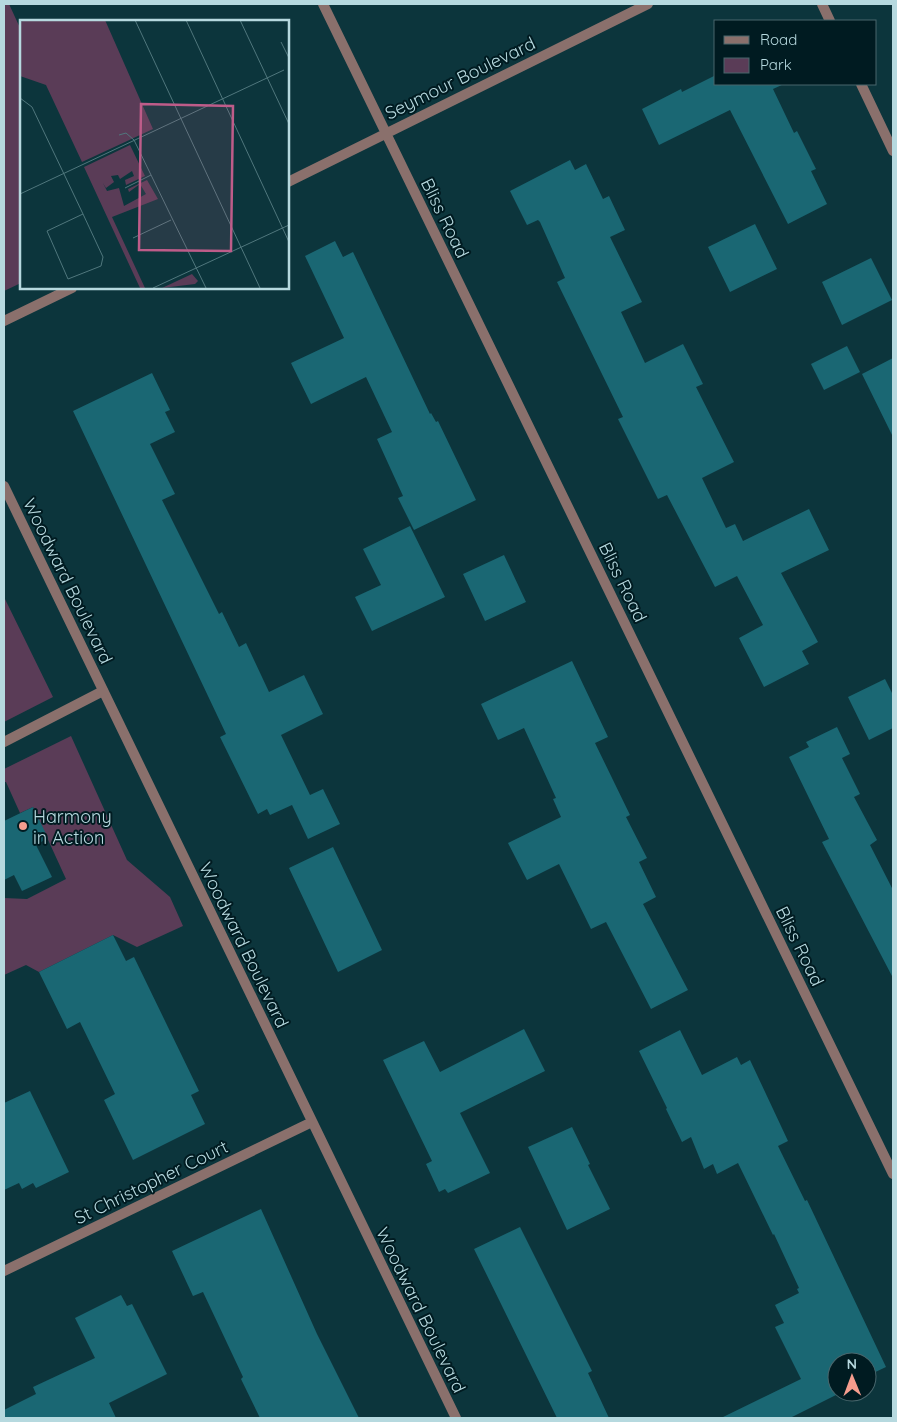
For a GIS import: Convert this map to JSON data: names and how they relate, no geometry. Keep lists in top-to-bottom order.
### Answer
{
  "streets": {
    "street": [
      "Seymour Boulevard",
      "Bliss Road",
      "Woodward Boulevard",
      "St Christopher Court"
    ]
  },
  "crossings": [
    ["Seymour Boulevard", "Bliss Road"],
    ["Woodward Boulevard", "St Christopher Court"]
  ],
  "places": ["Harmony in Action"],
  "legend": ["Road", "Park"],
  "north": "top"
}
